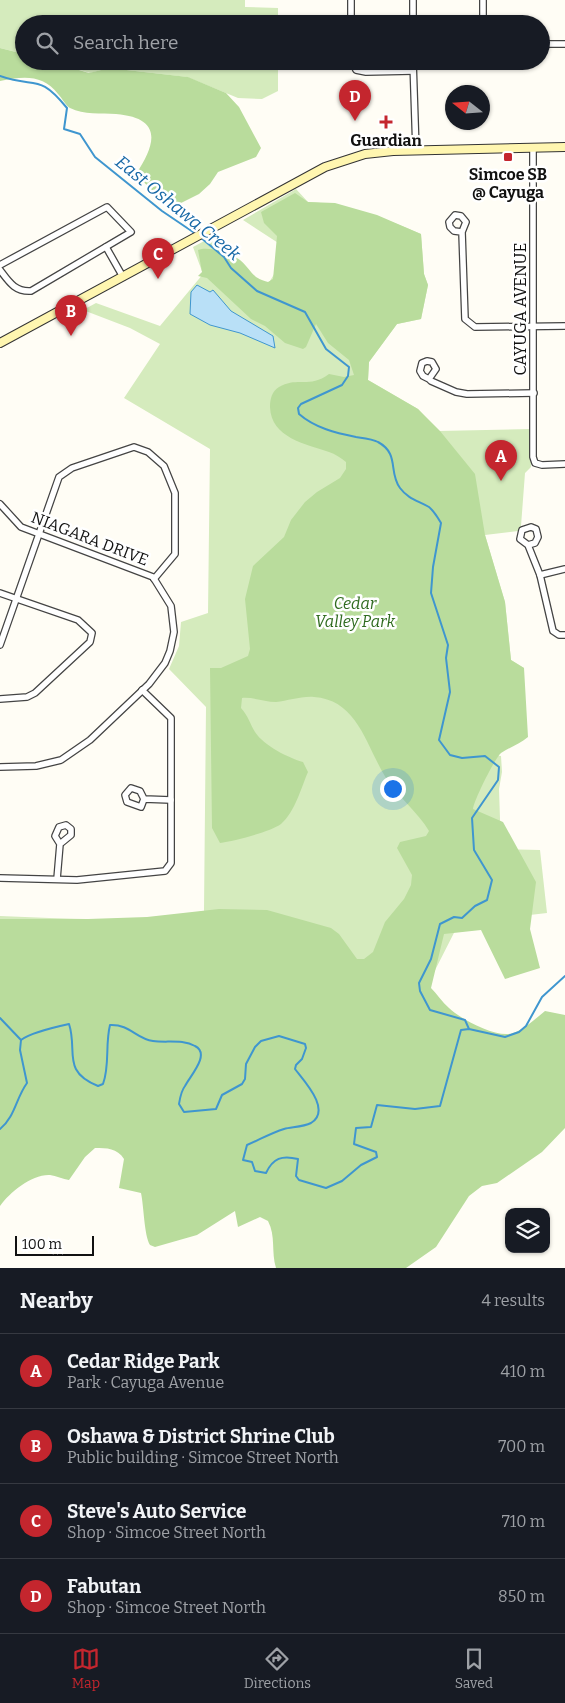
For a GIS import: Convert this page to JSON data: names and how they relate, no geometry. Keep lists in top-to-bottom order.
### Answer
{
  "streets": {
    "street": ["CAYUGA AVENUE", "NIAGARA DRIVE"]
  },
  "water": ["East Oshawa Creek"],
  "parks": ["Cedar Valley Park"],
  "places": {
    "health": ["Guardian"],
    "transit": ["Simcoe SB @ Cayuga"]
  },
  "scale_bar": "100 m",
  "north": "left",
  "page": {
    "search": "Search here",
    "pins": [
      "D",
      "C",
      "B",
      "A"
    ],
    "scale": "100 m",
    "heading": ["Nearby", "4 results"],
    "list": [
      {
        "mark": "A",
        "name": "Cedar Ridge Park",
        "note": "Park · Cayuga Avenue",
        "value": "410 m"
      },
      {
        "mark": "B",
        "name": "Oshawa & District Shrine Club",
        "note": "Public building · Simcoe Street North",
        "value": "700 m"
      },
      {
        "mark": "C",
        "name": "Steve's Auto Service",
        "note": "Shop · Simcoe Street North",
        "value": "710 m"
      },
      {
        "mark": "D",
        "name": "Fabutan",
        "note": "Shop · Simcoe Street North",
        "value": "850 m"
      }
    ],
    "nav": ["Map", "Directions", "Saved"]
  }
}
